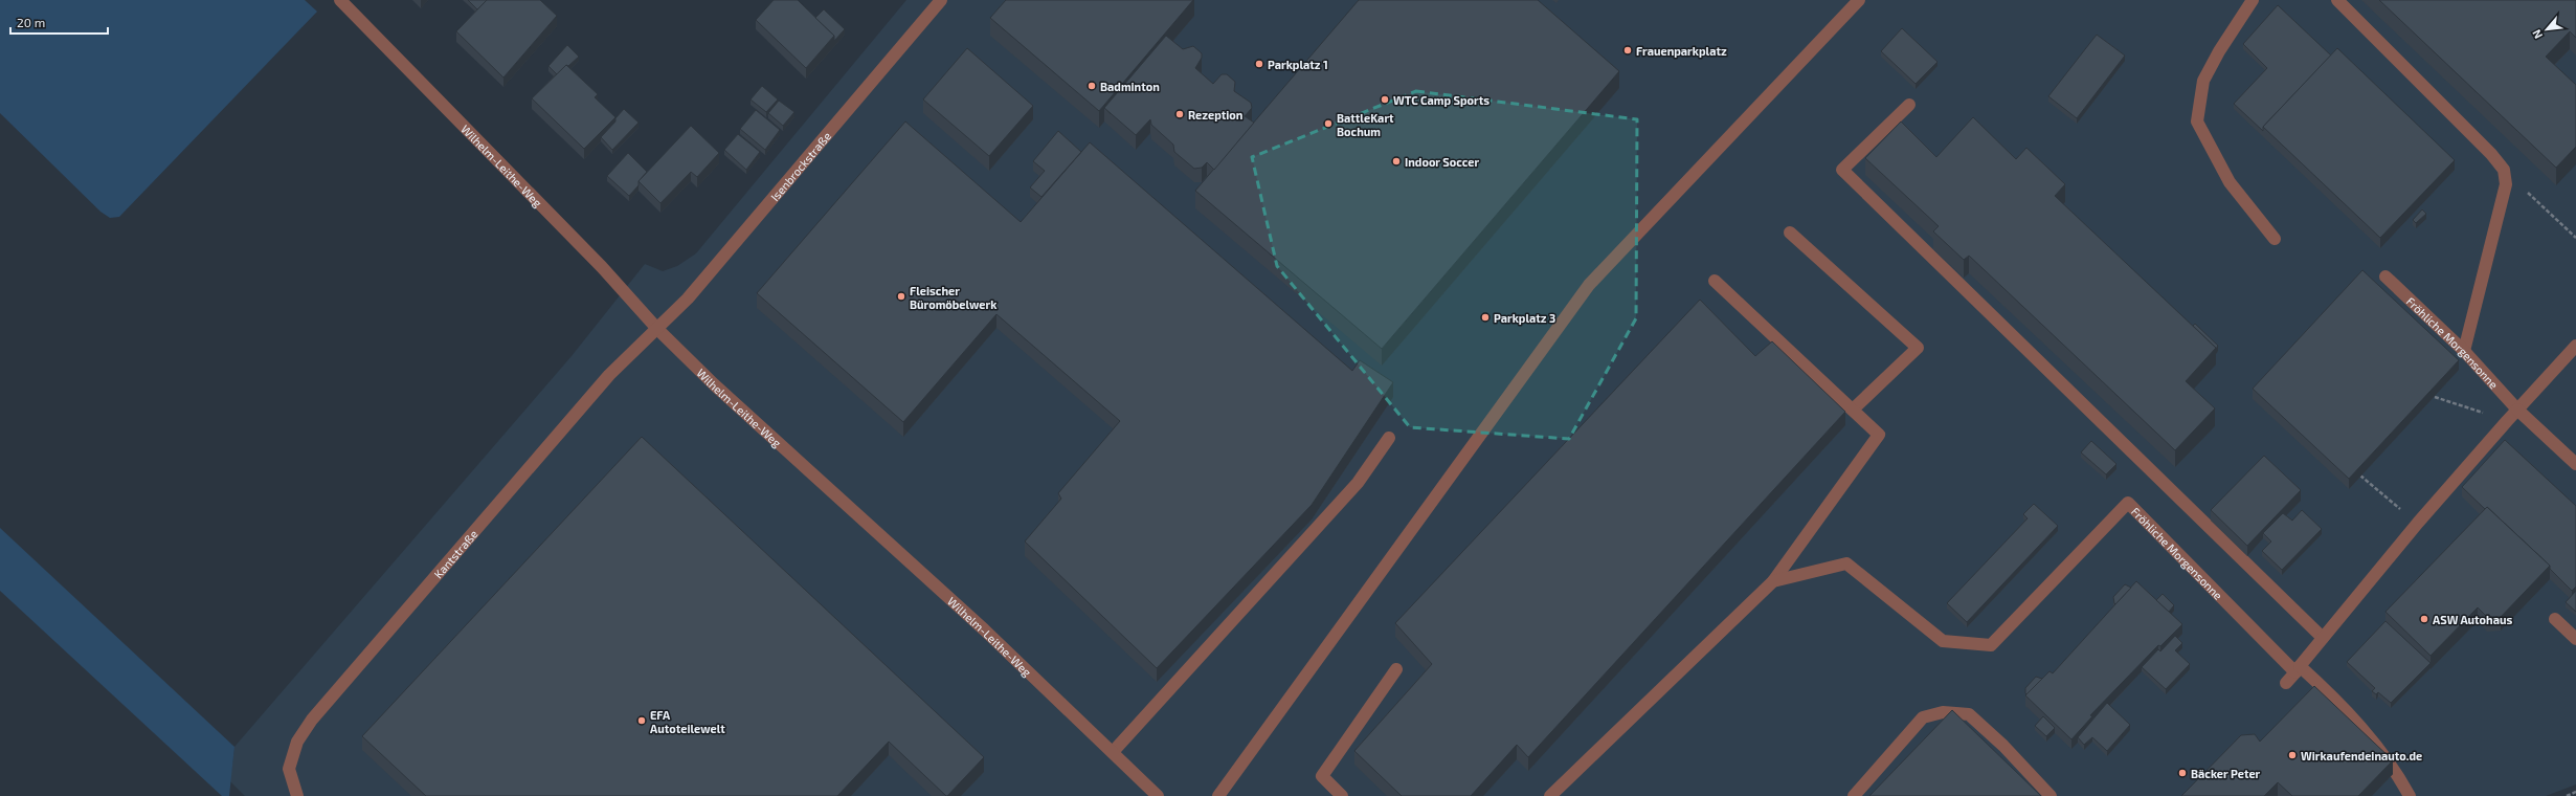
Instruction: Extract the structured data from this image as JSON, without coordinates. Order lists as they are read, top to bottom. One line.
{"streets":{"street":["Wilhelm-Leithe-Weg","Isenbrockstraße","Fröhliche Morgensonne","Kantstraße"]},"crossings":[["Wilhelm-Leithe-Weg","Isenbrockstraße"],["Wilhelm-Leithe-Weg","Kantstraße"],["Isenbrockstraße","Kantstraße"]],"places":["Frauenparkplatz","Parkplatz 1","Badminton","WTC Camp Sports","Rezeption","BattleKart Bochum","Indoor Soccer","Fleischer Büromöbelwerk","Parkplatz 3","ASW Autohaus","EFA Autoteilewelt","Wirkaufendeinauto.de","Bäcker Peter"],"scale_bar":"20 m","north":"bottom left"}
